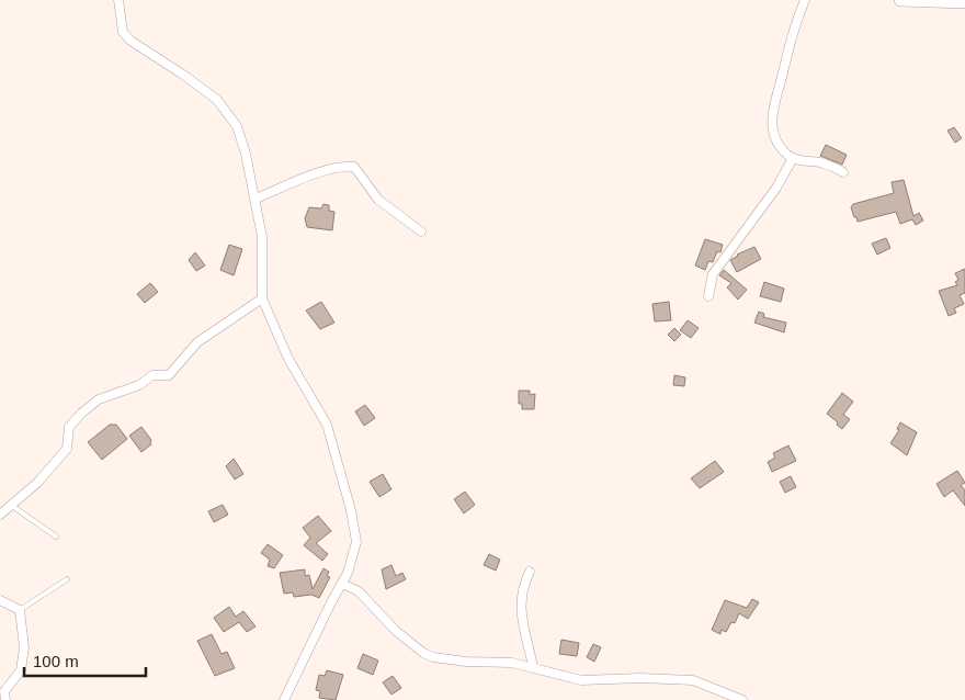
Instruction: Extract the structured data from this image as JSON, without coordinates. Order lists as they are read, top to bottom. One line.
{"scale_bar":"100 m"}
